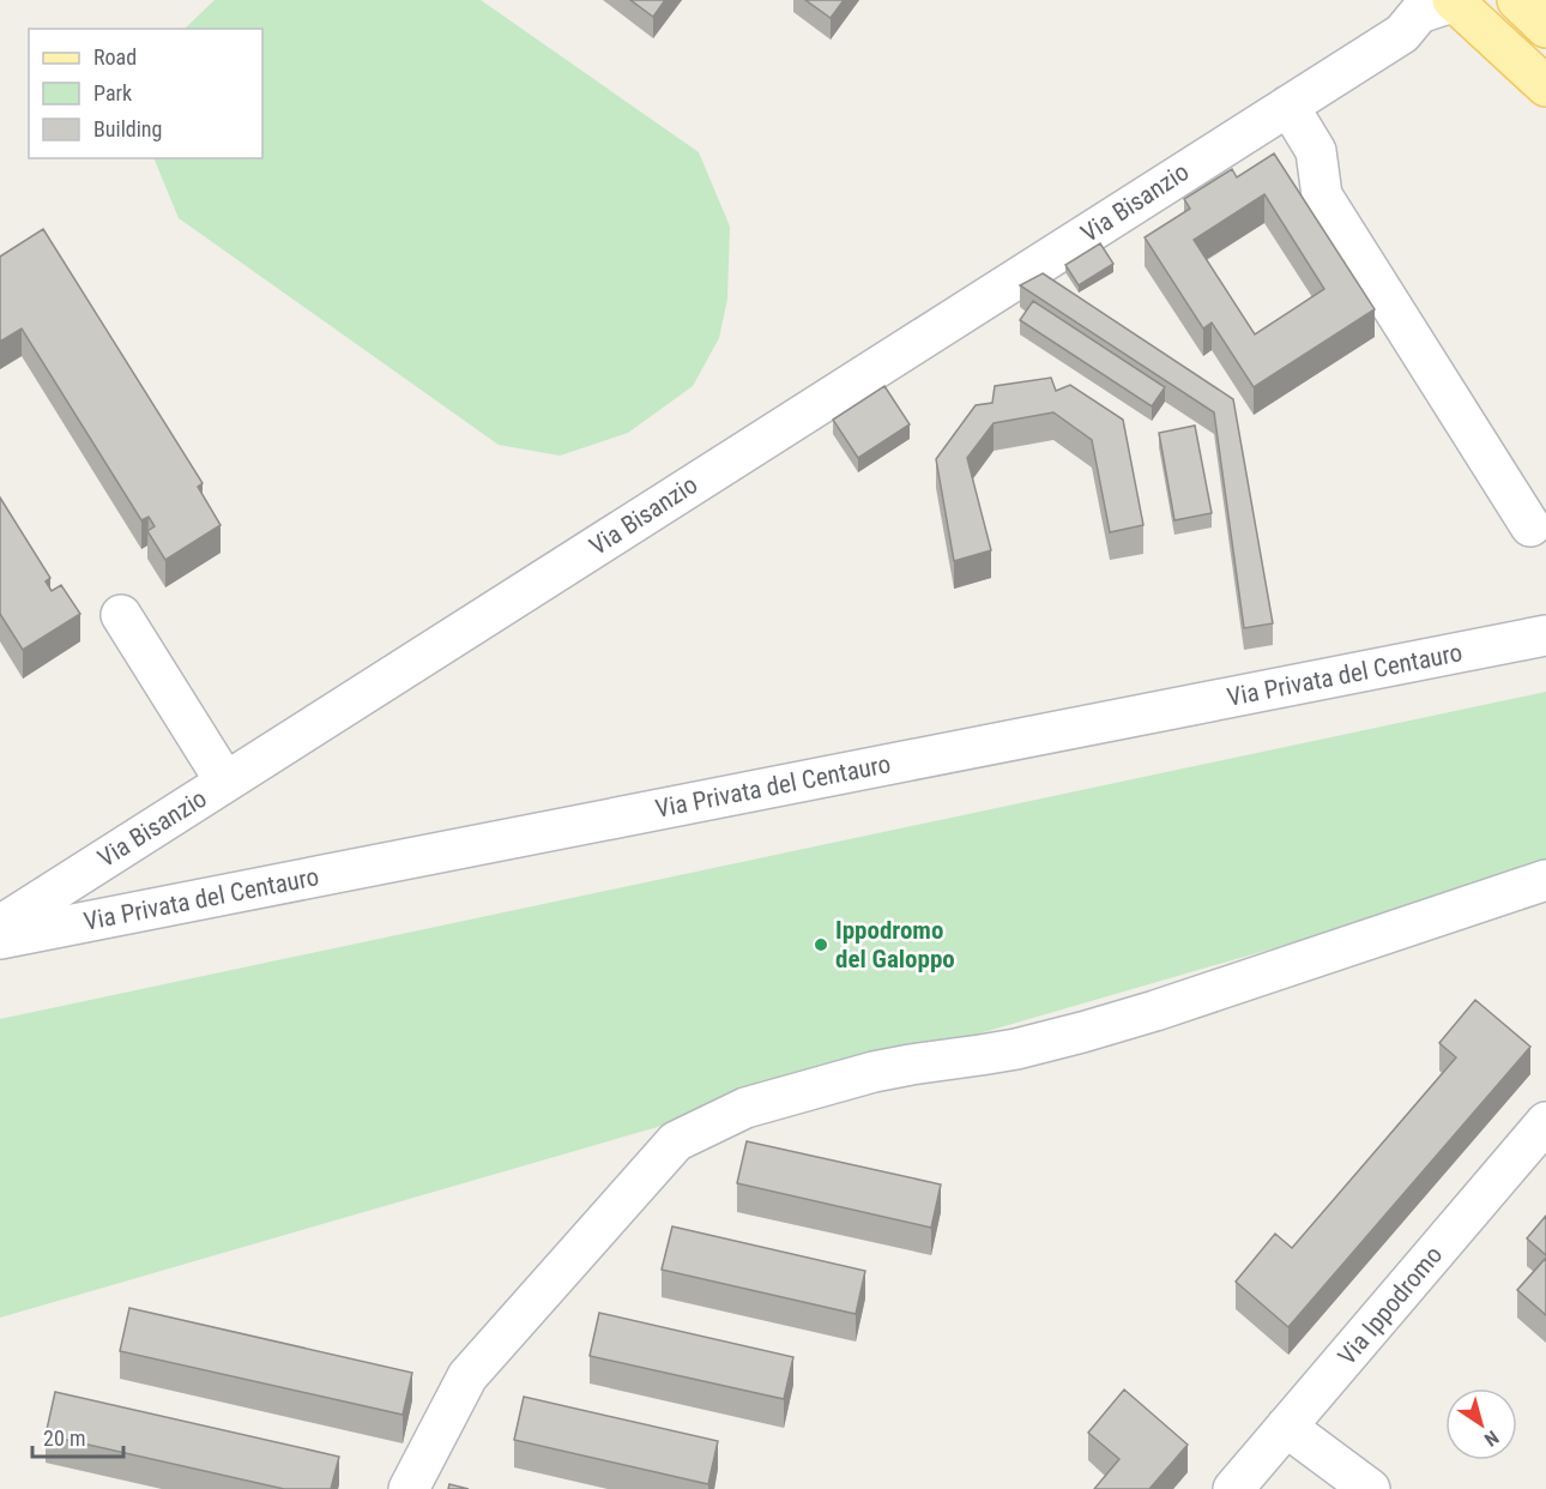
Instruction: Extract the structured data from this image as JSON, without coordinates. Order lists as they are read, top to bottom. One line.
{"streets":{"street":["Via Bisanzio","Via Privata del Centauro","Via Ippodromo"]},"places":["Ippodromo del Galoppo"],"legend":["Road","Park","Building"],"scale_bar":"20 m","north":"bottom right"}
